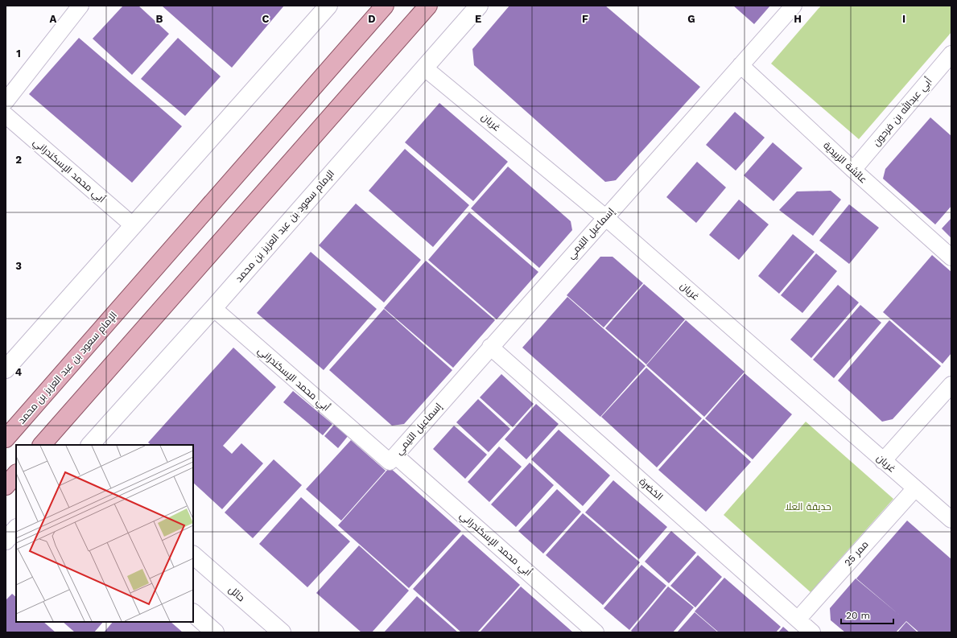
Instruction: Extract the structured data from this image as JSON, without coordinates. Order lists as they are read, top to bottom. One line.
{"streets":{"main road":["الإمام سعود بن عبد العزيز بن محمد"],"street":["أبي عبدالله بن فرحون","غريان","عائشة الزبيدية","أبي محمد الإسكندراني","إسماعيل التيمي","الخضرة","ممر 25","حائل"]},"crossings":[["أبي عبدالله بن فرحون","عائشة الزبيدية"],["غريان","الإمام سعود بن عبد العزيز بن محمد"],["غريان","إسماعيل التيمي"],["غريان","ممر 25"],["عائشة الزبيدية","إسماعيل التيمي"],["أبي محمد الإسكندراني","الإمام سعود بن عبد العزيز بن محمد"],["أبي محمد الإسكندراني","إسماعيل التيمي"],["إسماعيل التيمي","الخضرة"],["الخضرة","ممر 25"]],"parks":["حديقة العلا"],"scale_bar":"20 m","grid":{"columns":["A","B","C","D","E","F","G","H","I"],"rows":["1","2","3","4"]}}
